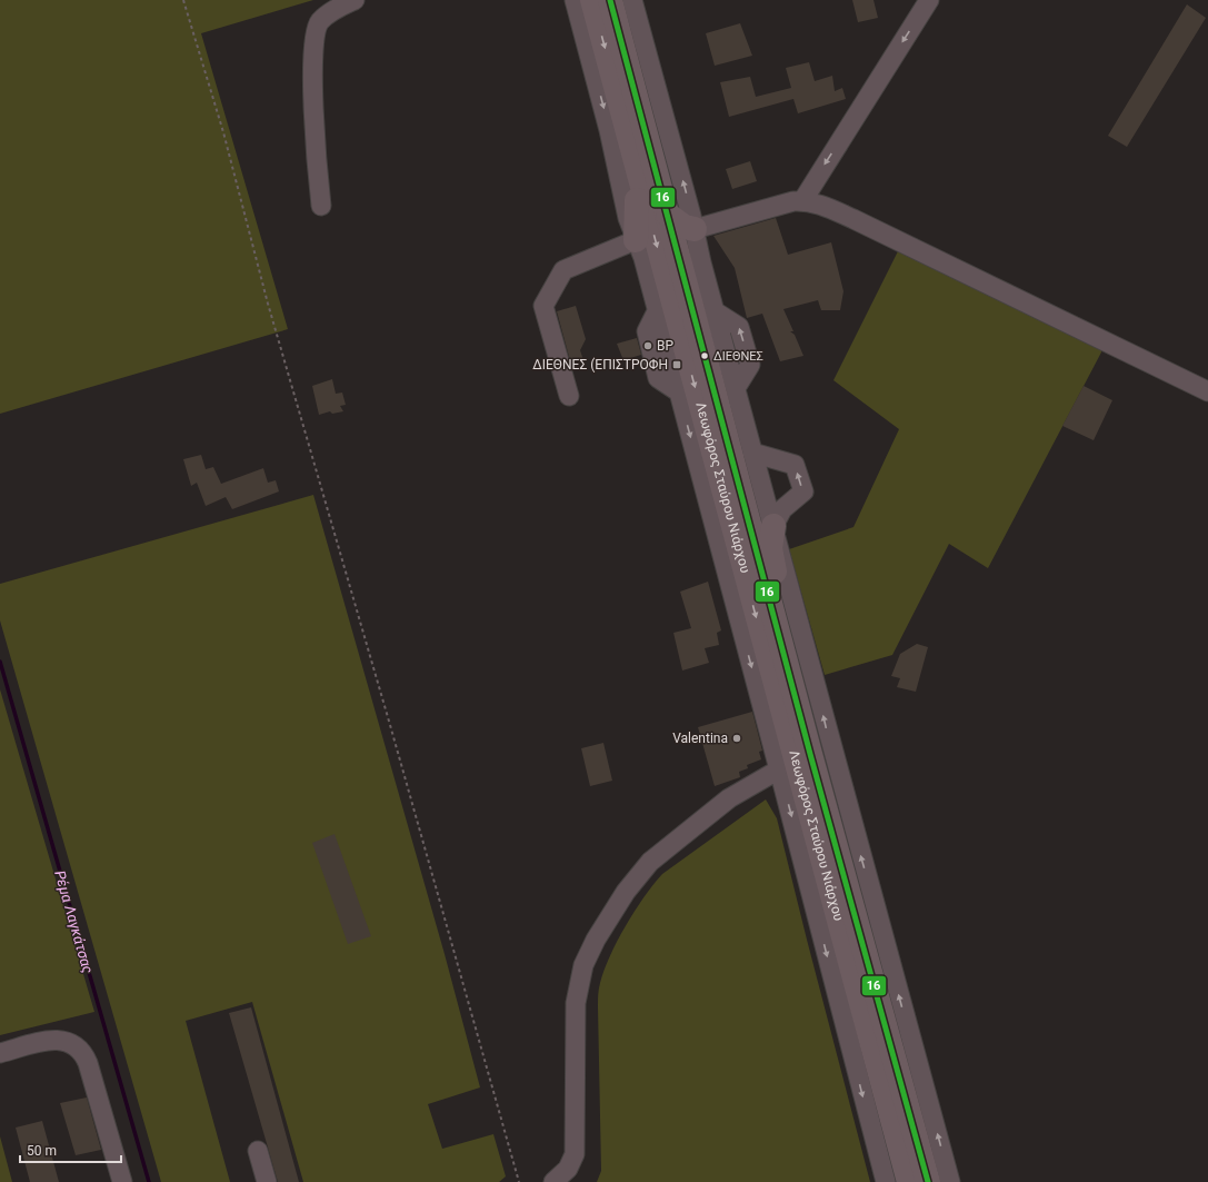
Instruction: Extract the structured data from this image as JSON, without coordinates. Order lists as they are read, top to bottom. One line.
{"streets":{"main road":["Λεωφόρος Σταύρου Νιάρχου"]},"water":["Ρέμα Λαγκάτσας"],"places":{"other":["BP","ΔΙΕΘΝΕΣ","Valentina"],"transit":["ΔΙΕΘΝΕΣ (ΕΠΙΣΤΡΟΦΗ"]},"lines":["transit line 16"],"scale_bar":"50 m"}
